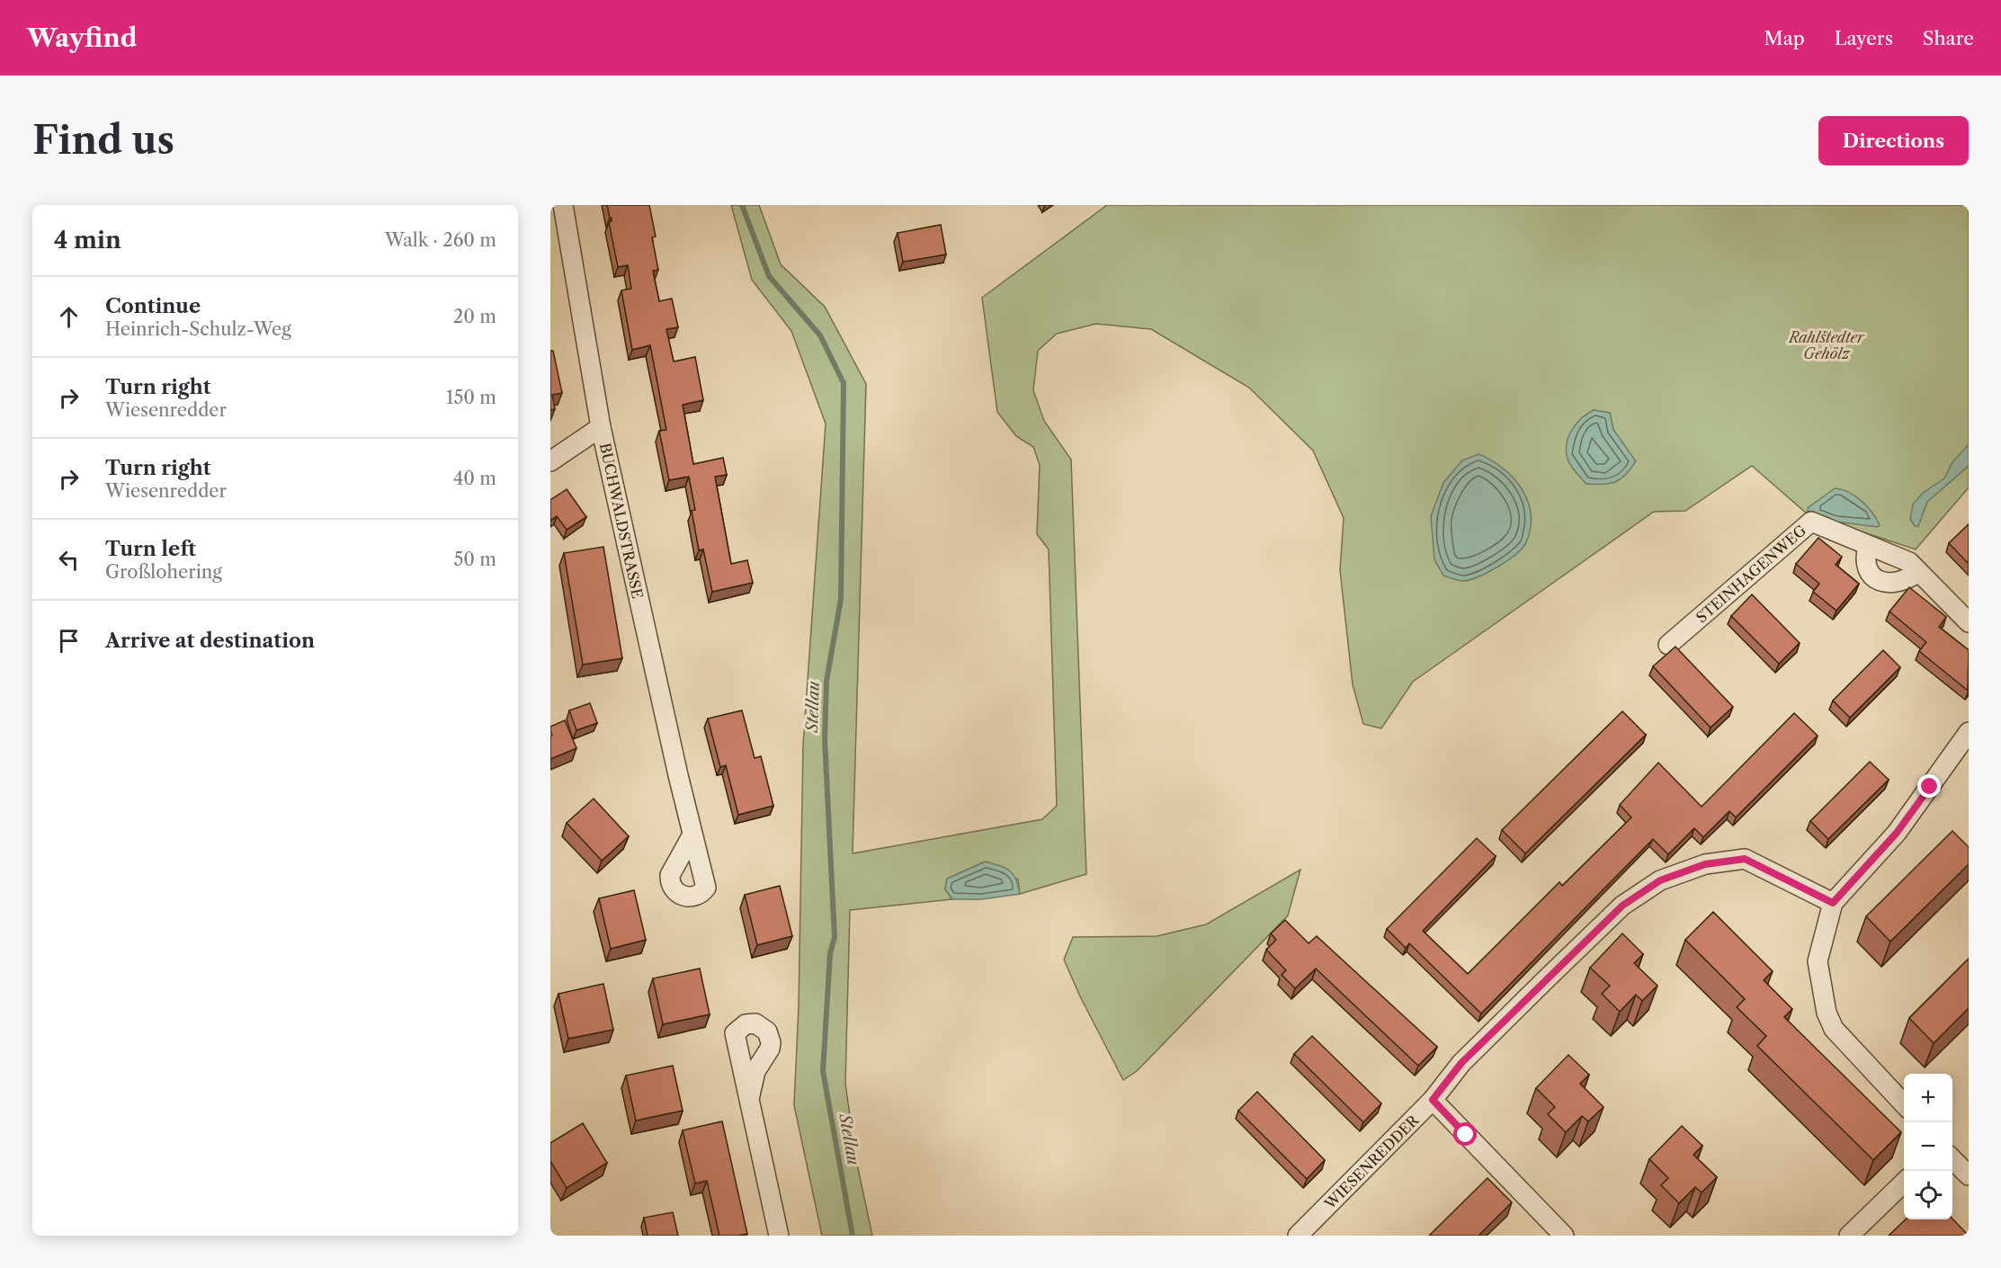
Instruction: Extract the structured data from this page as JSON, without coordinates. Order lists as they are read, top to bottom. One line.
{"streets":{"street":["BUCHWALDSTRASSE","STEINHAGENWEG","WIESENREDDER"]},"water":["Stellau"],"parks":["Rahlstedter Gehölz"],"page":{"header":"Wayfind","nav":["Map","Layers","Share"],"buttons":"Directions","title":"Find us","heading":["4 min","Walk · 260 m"],"list":[["Continue","Heinrich-Schulz-Weg","20 m"],["Turn right","Wiesenredder","150 m"],["Turn right","Wiesenredder","40 m"],["Turn left","Großlohering","50 m"],"Arrive at destination"],"map_buttons":["+","−"]}}
